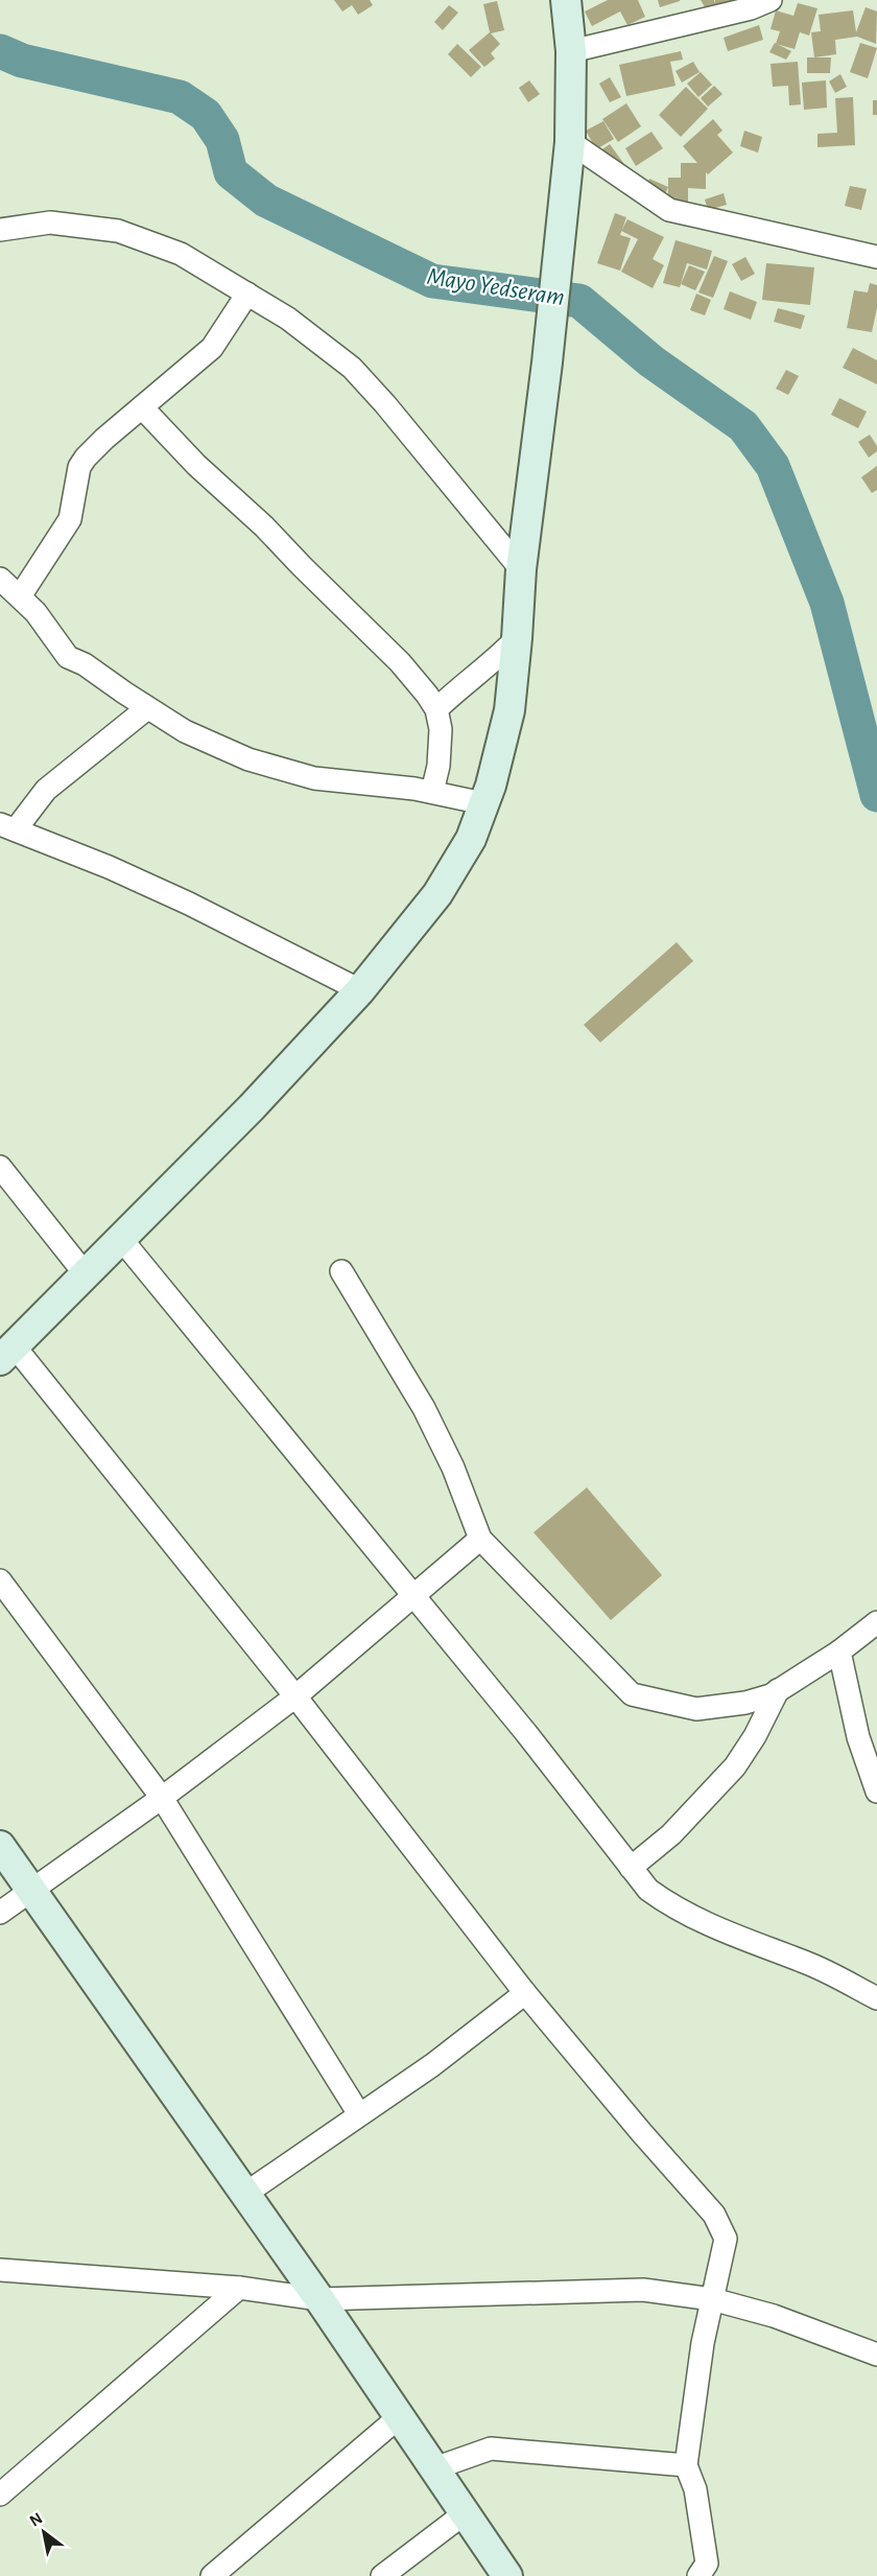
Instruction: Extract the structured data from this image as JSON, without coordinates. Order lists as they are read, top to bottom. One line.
{"water":["Mayo Yedseram"],"north":"top left"}
